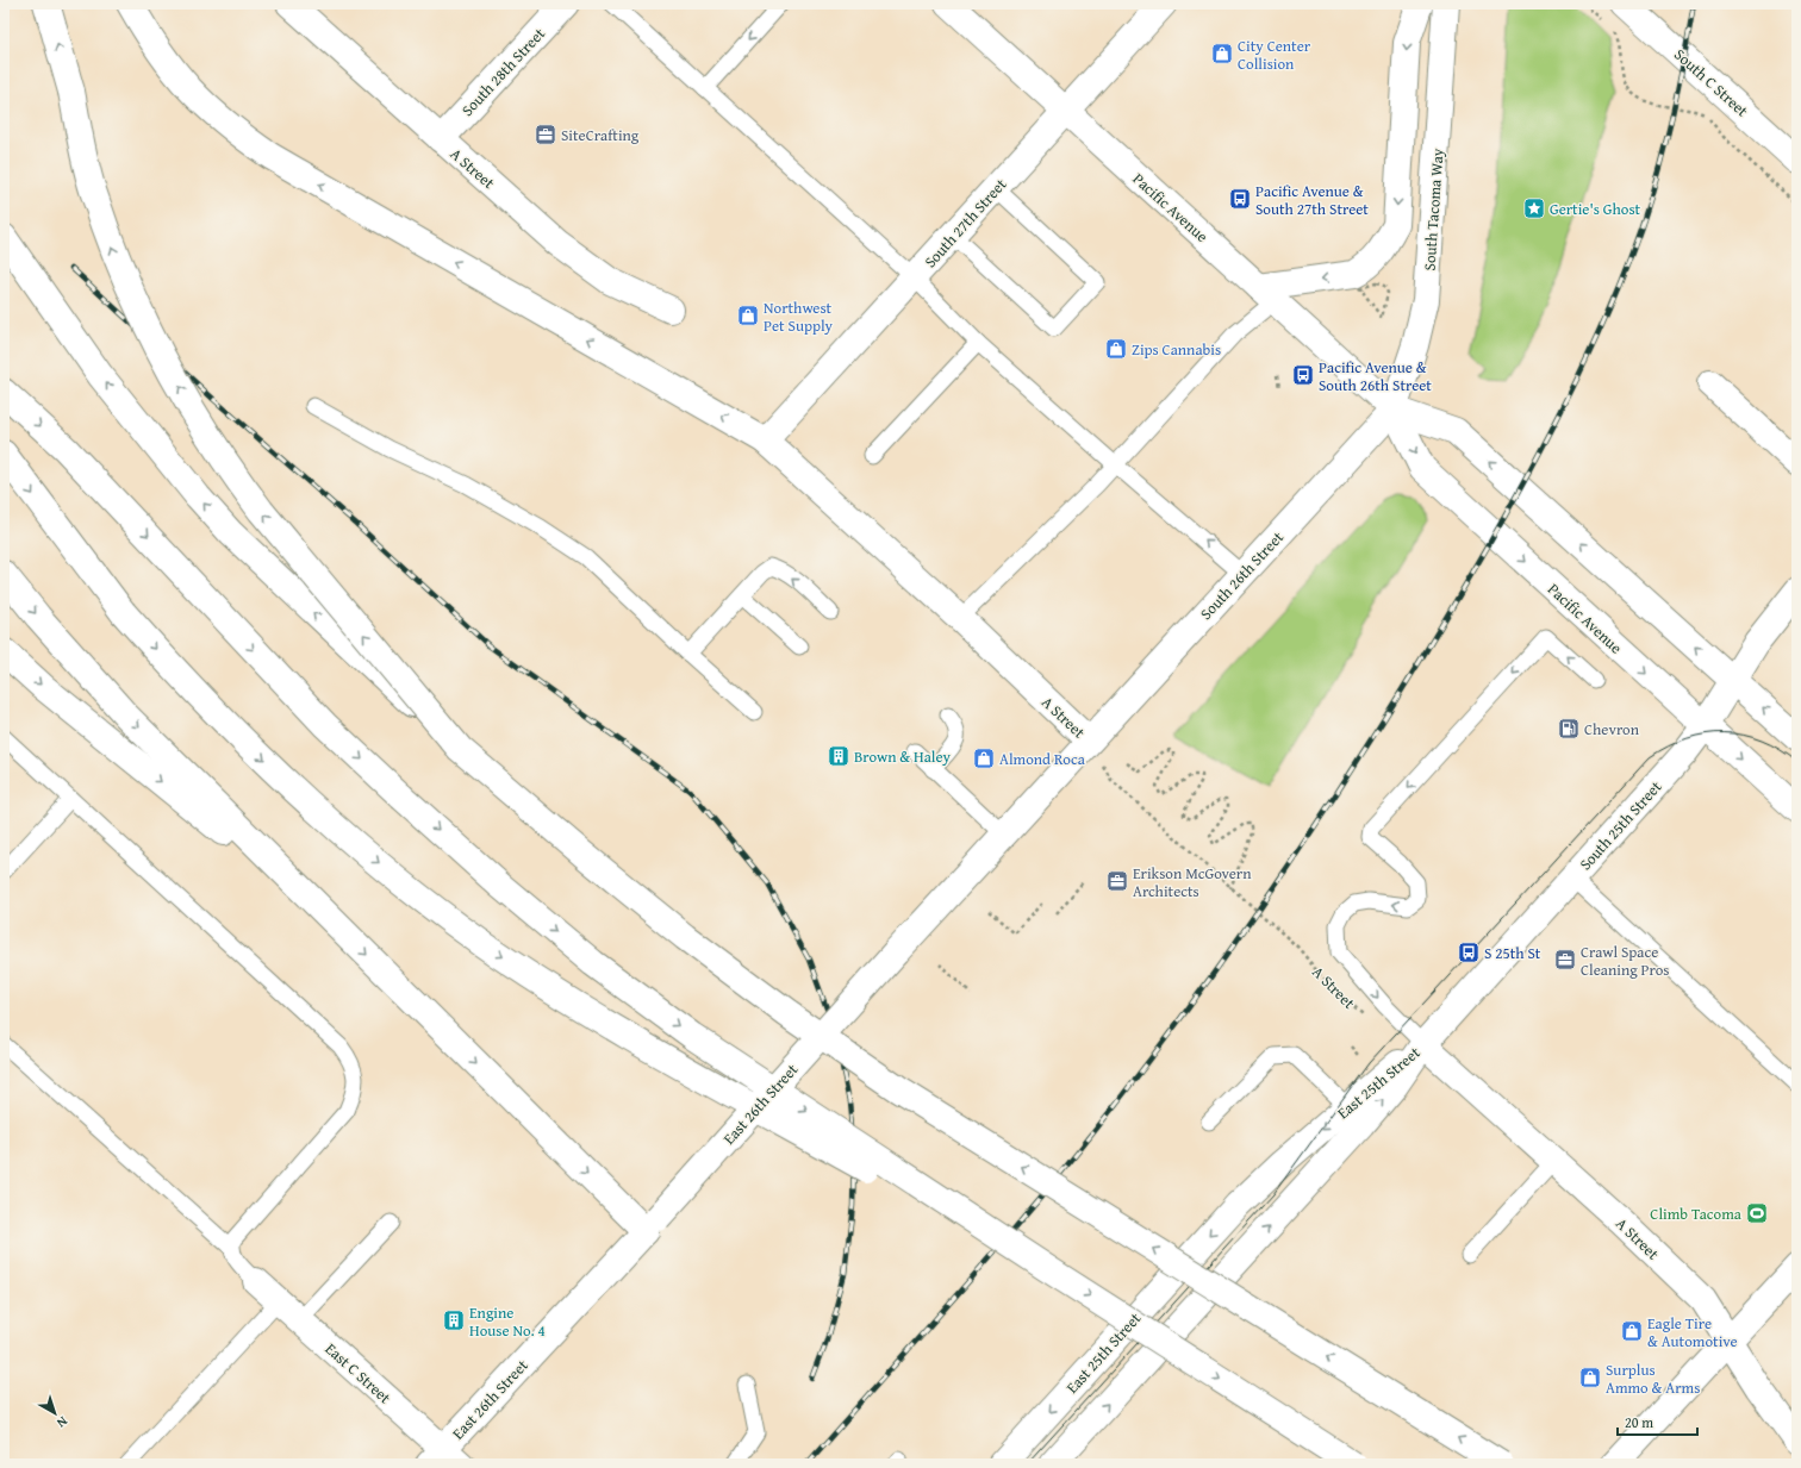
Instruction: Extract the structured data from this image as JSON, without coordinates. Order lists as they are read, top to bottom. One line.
{"streets":{"main road":["South 28th Street","South C Street","A Street","Pacific Avenue","South Tacoma Way","South 27th Street","South 26th Street","South 25th Street","East 25th Street","East 26th Street","East C Street"]},"crossings":[["South 28th Street","A Street"],["A Street","South 27th Street"],["A Street","South 26th Street"],["A Street","South 25th Street"],["A Street","East 25th Street"],["A Street","East 26th Street"],["Pacific Avenue","South Tacoma Way"],["Pacific Avenue","South 27th Street"],["Pacific Avenue","South 26th Street"],["Pacific Avenue","South 25th Street"],["South Tacoma Way","South 26th Street"],["South 26th Street","East 26th Street"],["South 25th Street","East 25th Street"],["East 26th Street","East C Street"]],"places":{"shop":["City Center Collision","Northwest Pet Supply","Zips Cannabis","Almond Roca","Eagle Tire & Automotive","Surplus Ammo & Arms"],"office":["SiteCrafting","Erikson McGovern Architects","Crawl Space Cleaning Pros"],"bus stop":["Pacific Avenue & South 27th Street","Pacific Avenue & South 26th Street","S 25th St"],"place":["Gertie's Ghost"],"fuel station":["Chevron"],"building":["Brown & Haley","Engine House No. 4"],"sports":["Climb Tacoma"]},"scale_bar":"20 m","north":"bottom right"}
